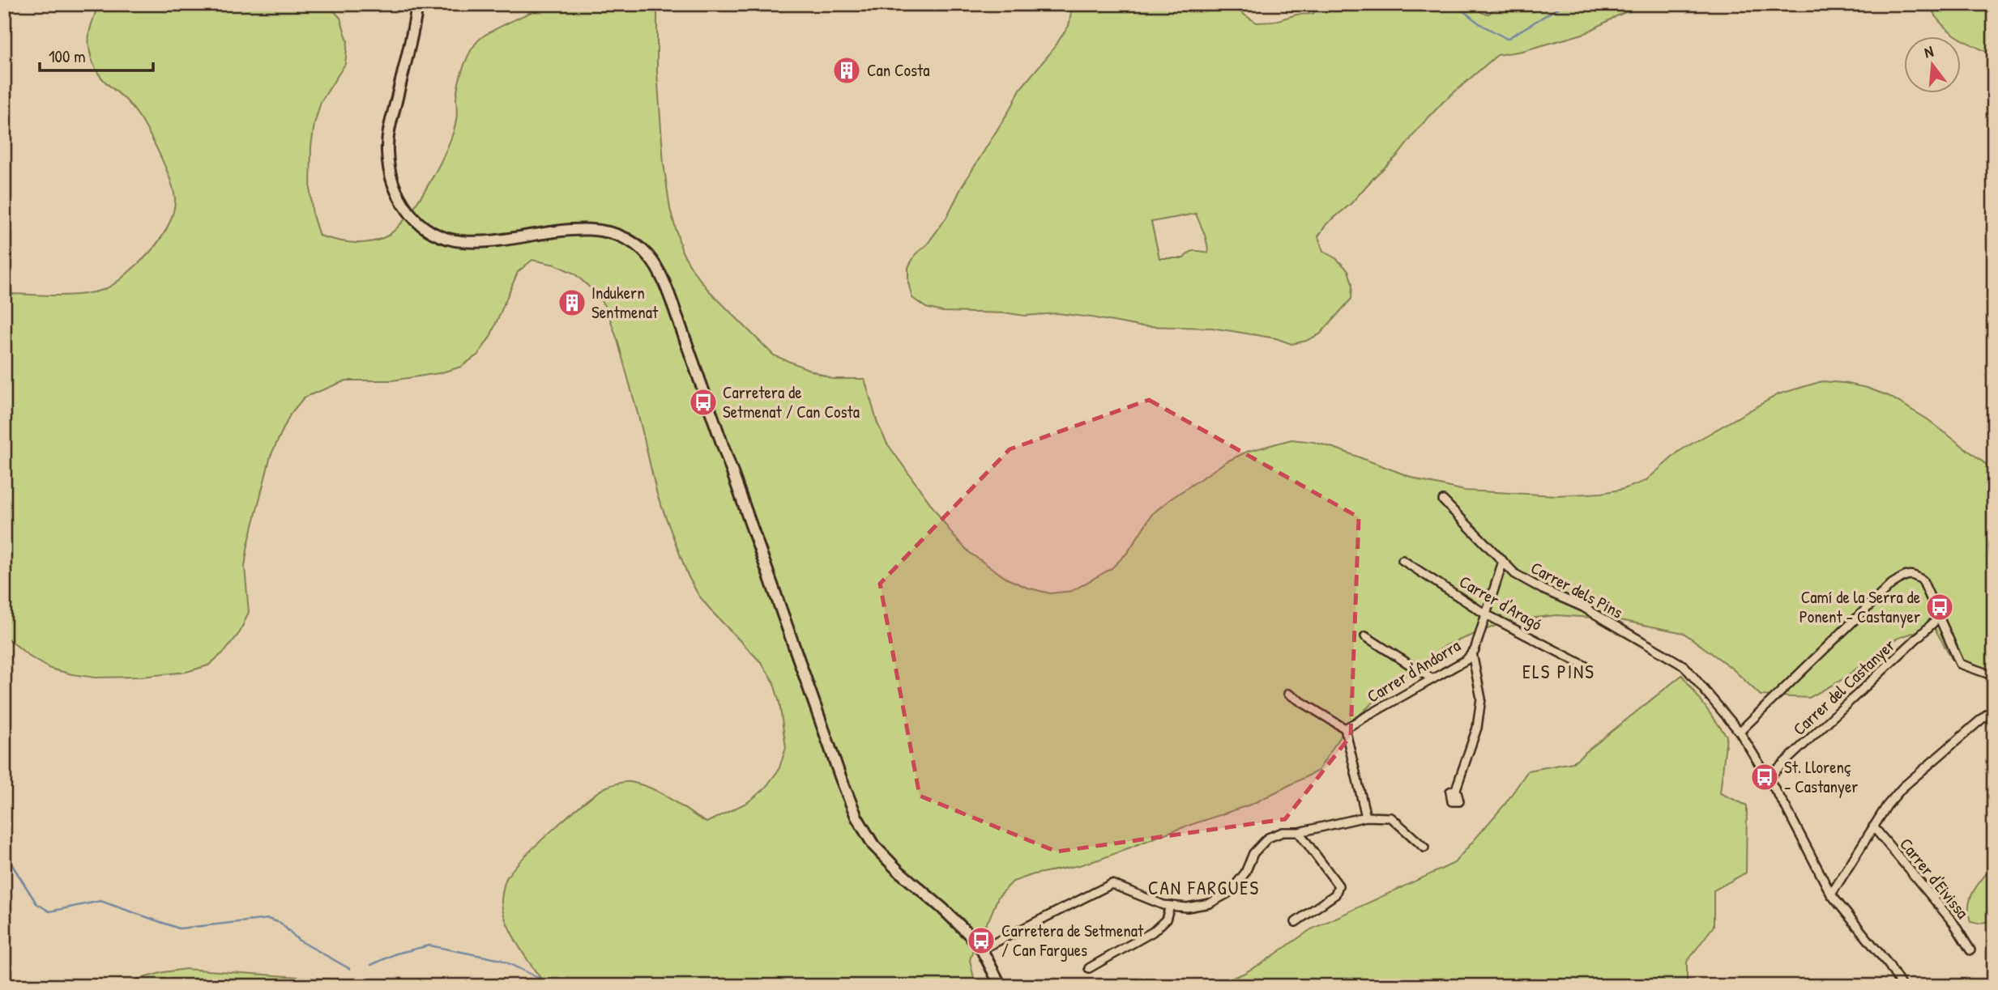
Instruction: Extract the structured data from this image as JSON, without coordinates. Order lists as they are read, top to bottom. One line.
{"streets":{"street":["Carrer dels Pins","Carrer d'Aragó","Carrer d'Andorra","Carrer del Castanyer","Carrer d'Eivissa"]},"crossings":[["Carrer dels Pins","Carrer d'Andorra"],["Carrer dels Pins","Carrer del Castanyer"],["Carrer d'Aragó","Carrer d'Andorra"]],"districts":["ELS PINS","CAN FARGUES"],"places":{"building":["Can Costa","Indukern Sentmenat"],"bus stop":["Carretera de Setmenat / Can Costa","Camí de la Serra de Ponent - Castanyer","St. Llorenç - Castanyer","Carretera de Setmenat / Can Fargues"]},"scale_bar":"100 m","north":"top"}
